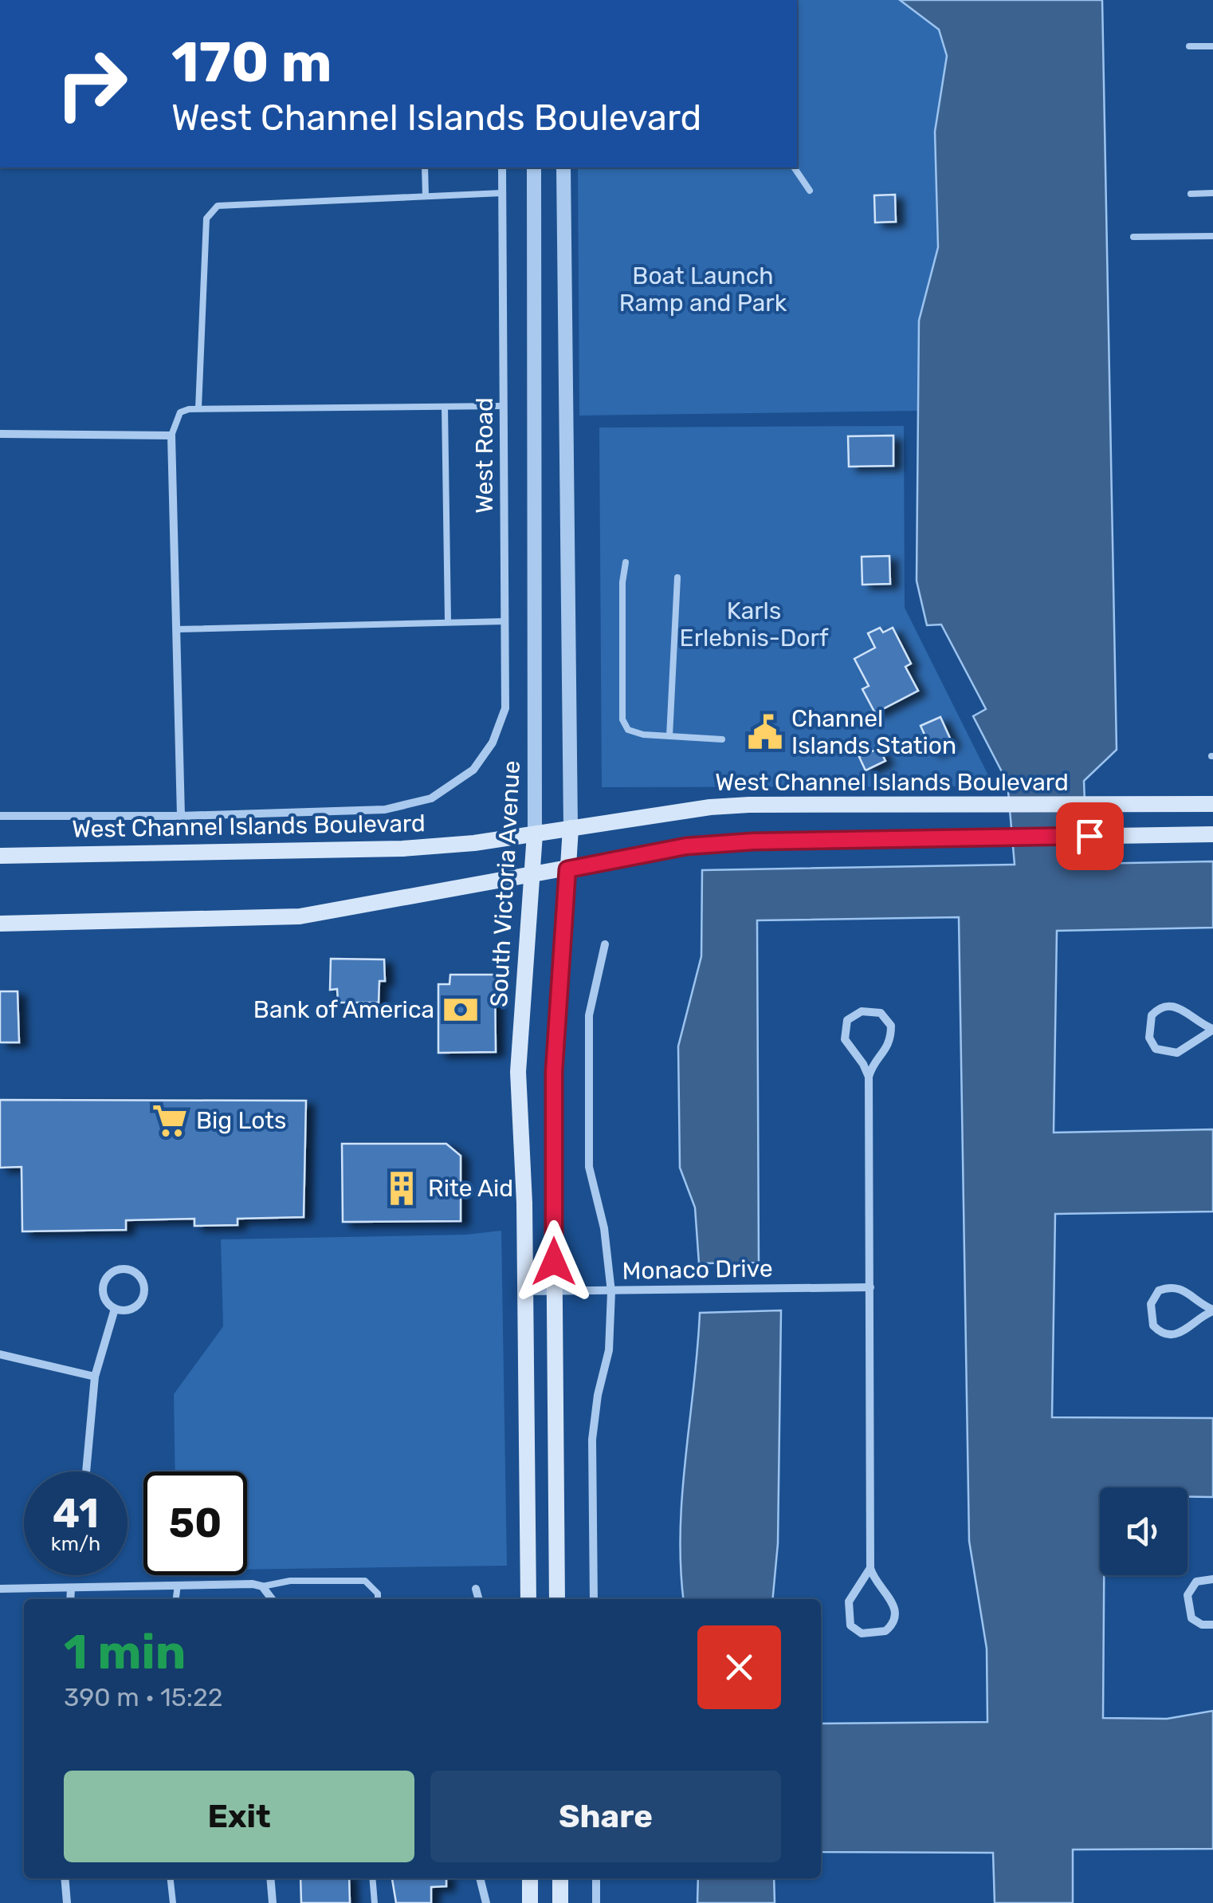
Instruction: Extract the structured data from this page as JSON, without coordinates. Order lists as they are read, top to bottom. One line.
{"streets":{"main road":["West Channel Islands Boulevard","South Victoria Avenue"],"street":["West Road","Monaco Drive"]},"crossings":[["West Channel Islands Boulevard","South Victoria Avenue"],["South Victoria Avenue","Monaco Drive"]],"parks":["Boat Launch Ramp and Park","Karls Erlebnis-Dorf"],"places":{"public building":["Channel Islands Station"],"bank":["Bank of America"],"supermarket":["Big Lots"],"building":["Rite Aid"]},"page":{"turn":["170 m","West Channel Islands Boulevard"],"speed":"41 km/h","limit":"50","heading":["1 min","390 m · 15:22"],"buttons":["Exit","Share"]}}
